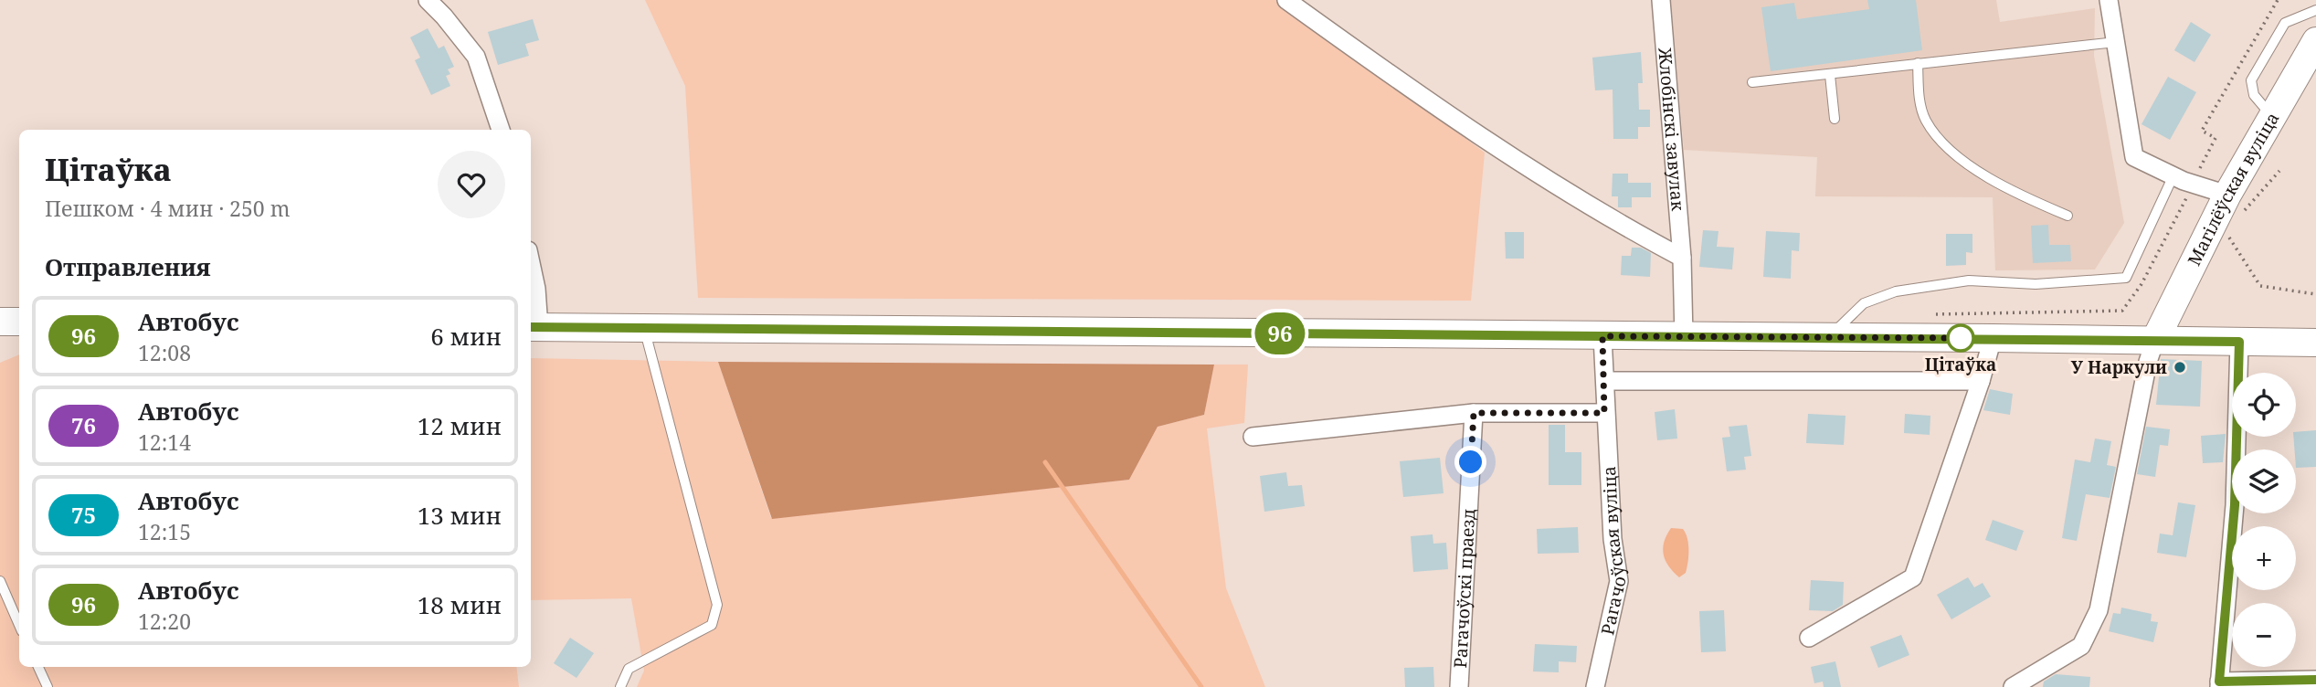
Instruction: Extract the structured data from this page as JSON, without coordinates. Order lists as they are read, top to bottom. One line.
{"streets":{"main road":["Магілёўская вуліца"],"street":["Жлобінскі завулак","Рагачоўская вуліца","Рагачоўскі праезд"]},"places":["Цітаўка","У Наркули"],"lines":["bus line 96"],"page":{"on_map":"96","heading":[["Цітаўка","Пешком · 4 мин · 250 m"],"Отправления"],"list":[{"mark":"96","name":"Автобус","note":"12:08","value":"6 мин"},{"mark":"76","name":"Автобус","note":"12:14","value":"12 мин"},{"mark":"75","name":"Автобус","note":"12:15","value":"13 мин"},{"mark":"96","name":"Автобус","note":"12:20","value":"18 мин"}],"map_buttons":["+","−"]}}
